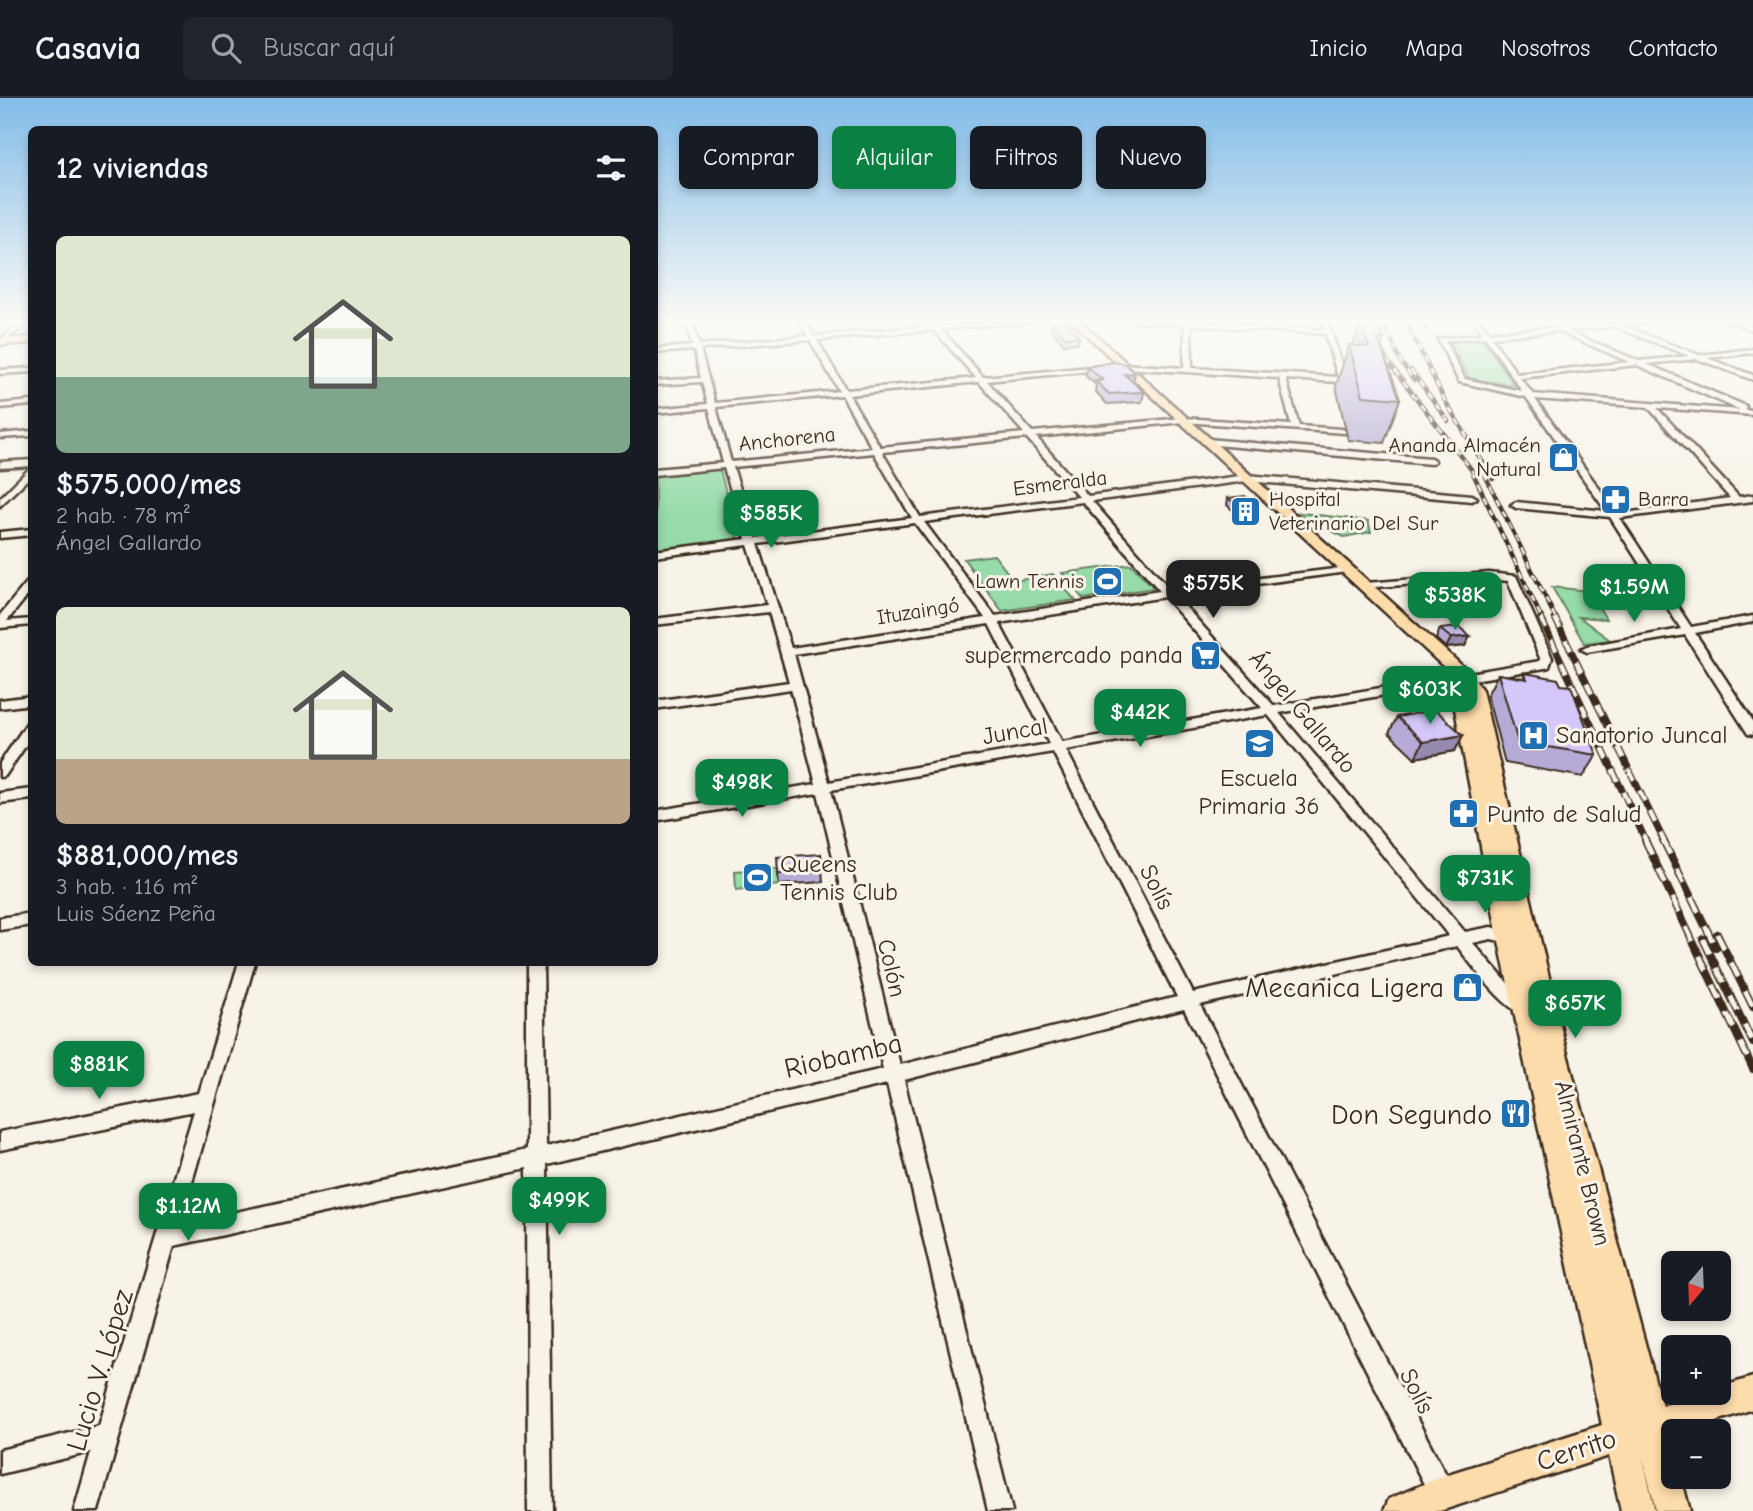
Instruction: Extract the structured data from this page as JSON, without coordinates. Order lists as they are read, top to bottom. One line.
{"streets":{"main road":["Almirante Brown","Cerrito"],"street":["Anchorena","Esmeralda","Ituzaingó","Ángel Gallardo","Juncal","Solís","Colón","Riobamba","Lucio V. López"]},"crossings":[["Anchorena","Ángel Gallardo"],["Anchorena","Solís"],["Anchorena","Colón"],["Anchorena","Almirante Brown"],["Esmeralda","Ángel Gallardo"],["Esmeralda","Solís"],["Esmeralda","Colón"],["Esmeralda","Almirante Brown"],["Ituzaingó","Ángel Gallardo"],["Ituzaingó","Solís"],["Ituzaingó","Colón"],["Ituzaingó","Almirante Brown"],["Ángel Gallardo","Juncal"],["Ángel Gallardo","Riobamba"],["Ángel Gallardo","Almirante Brown"],["Juncal","Solís"],["Juncal","Colón"],["Juncal","Almirante Brown"],["Solís","Riobamba"],["Solís","Cerrito"],["Colón","Riobamba"],["Riobamba","Almirante Brown"],["Riobamba","Lucio V. López"],["Almirante Brown","Cerrito"]],"places":{"shop":["Ananda Almacén Natural","Mecanica Ligera"],"pharmacy":["Barra","Punto de Salud"],"building":["Hospital Veterinario Del Sur"],"sports":["Lawn Tennis","Queens Tennis Club"],"supermarket":["supermercado panda"],"hospital":["Sanatorio Juncal"],"school or university":["Escuela Primaria 36"],"restaurant":["Don Segundo"]},"north":"bottom","page":{"header":"Casavia","search":"Buscar aquí","nav":["Inicio","Mapa","Nosotros","Contacto"],"chip":["Comprar","Alquilar","Filtros","Nuevo"],"heading":"12 viviendas","list":[{"name":"$575,000/mes","note":"2 hab. · 78 m² · Ángel Gallardo"},{"name":"$881,000/mes","note":"3 hab. · 116 m² · Luis Sáenz Peña"}],"price":["$585K","$575K","$1.59M","$538K","$603K","$442K","$498K","$731K","$657K","$881K","$499K","$1.12M"],"map_buttons":["+","−"]}}
